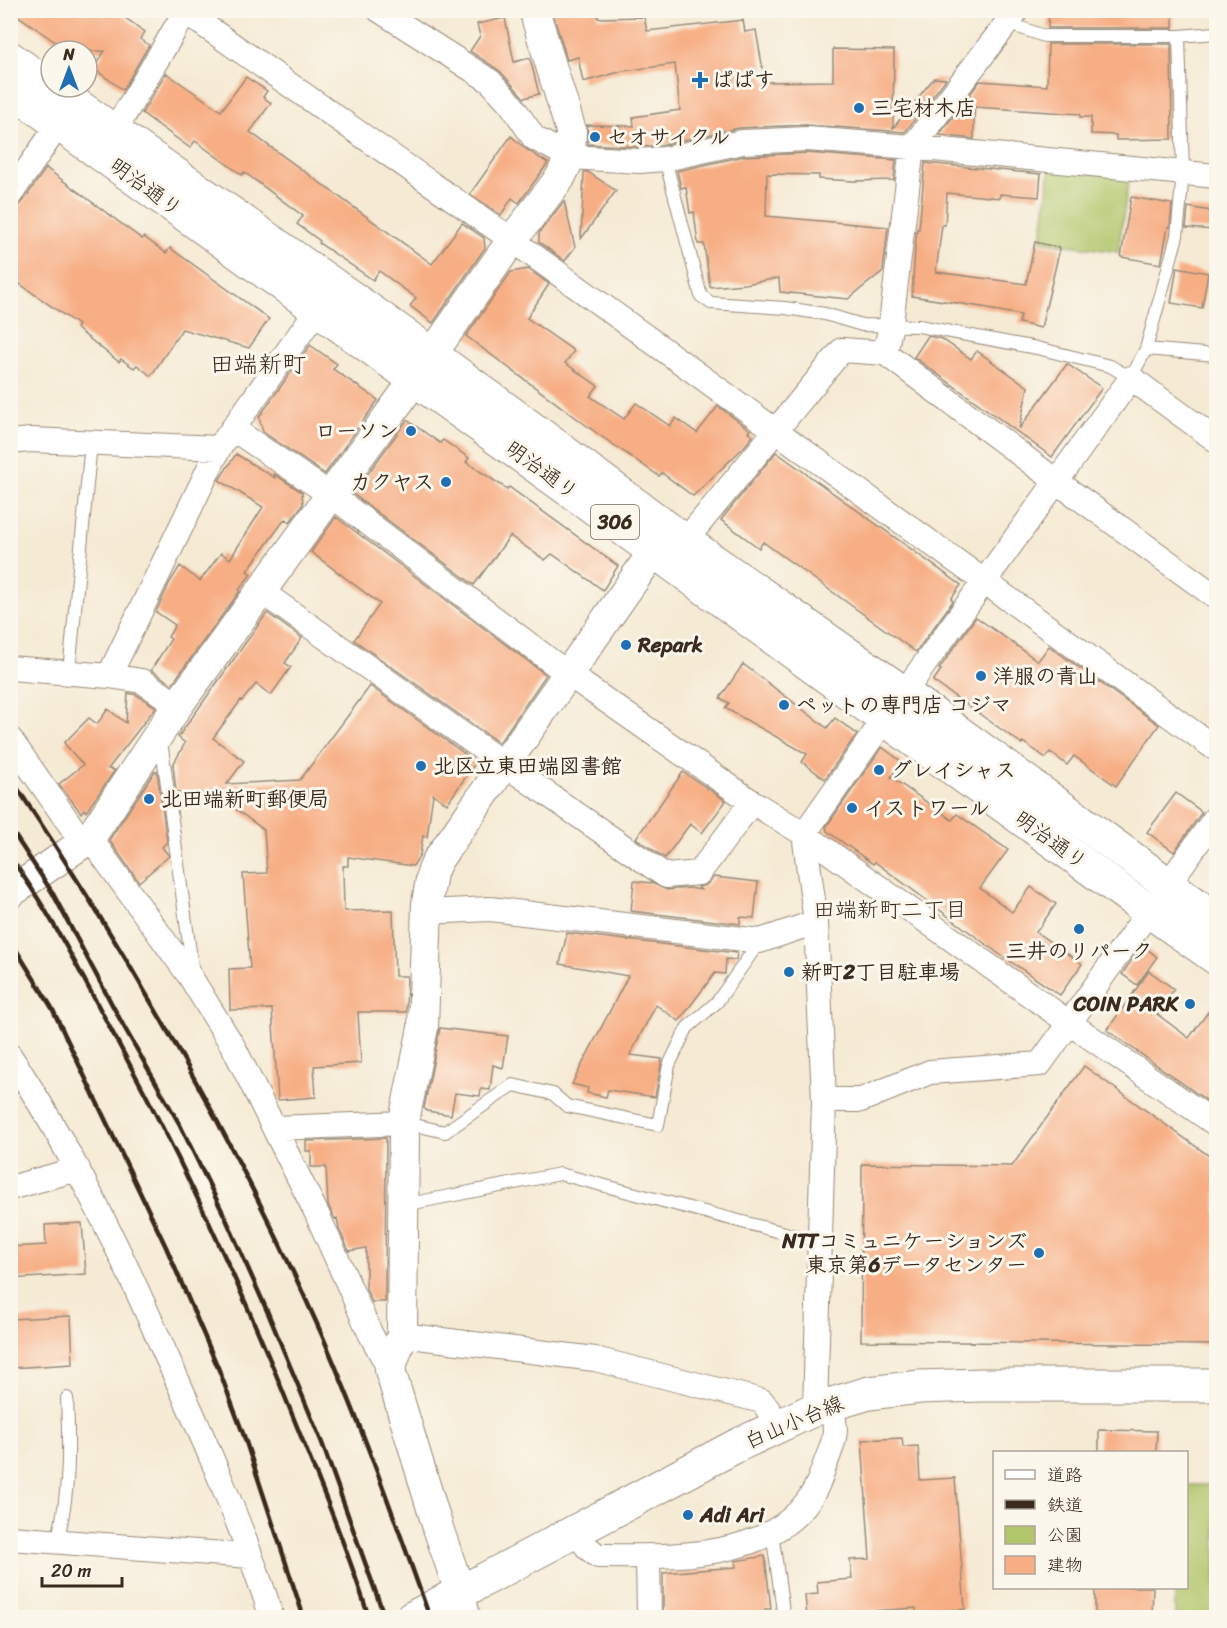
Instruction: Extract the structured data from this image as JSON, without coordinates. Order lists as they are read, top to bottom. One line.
{"streets":{"main road":["明治通り","306","白山小台線"]},"districts":["田端新町","田端新町二丁目"],"places":{"health":["ぱぱす"],"other":["三宅材木店","セオサイクル","ローソン","カクヤス","Repark","洋服の青山","ペットの専門店 コジマ","北区立東田端図書館","グレイシャス","北田端新町郵便局","イストワール","三井のリパーク","新町2丁目駐車場","COIN PARK","NTTコミュニケーションズ 東京第6データセンター","Adi Ari"]},"legend":["道路","鉄道","公園","建物"],"scale_bar":"20 m","north":"top"}
